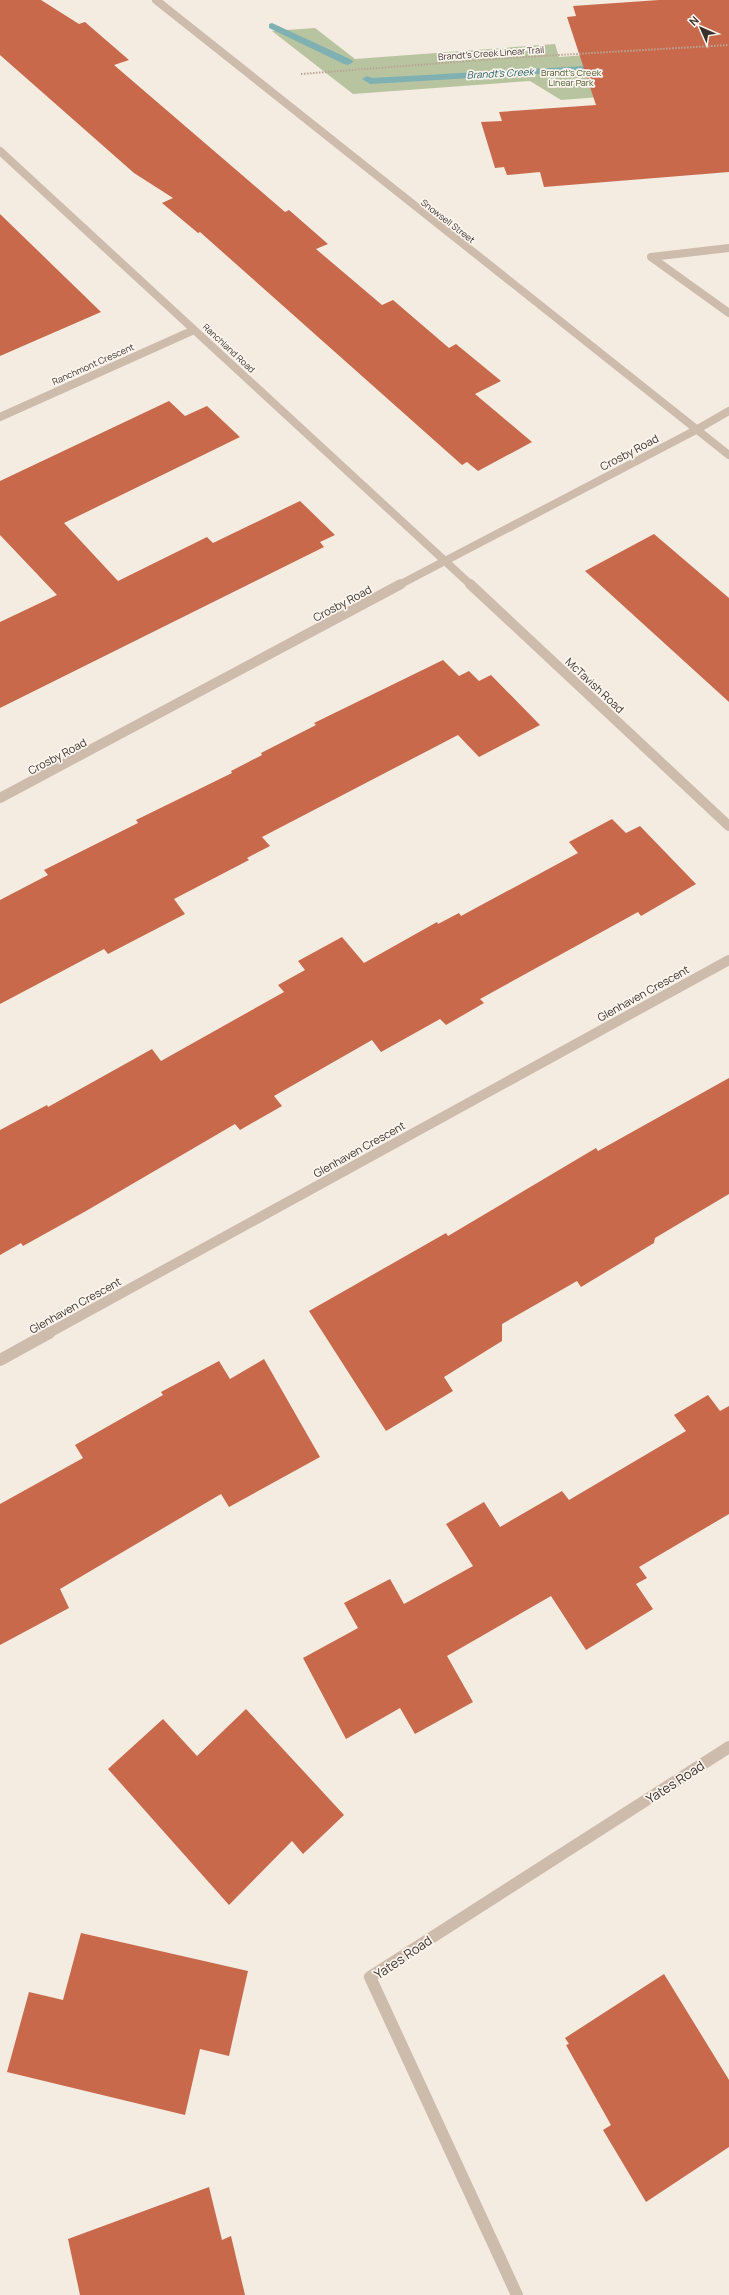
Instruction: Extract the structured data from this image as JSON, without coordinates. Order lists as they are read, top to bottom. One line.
{"streets":{"street":["Snowsell Street","Ranchland Road","Ranchmont Crescent","Crosby Road","McTavish Road","Glenhaven Crescent","Yates Road"],"path":["Brandt's Creek Linear Trail"]},"crossings":[["Brandt's Creek Linear Trail","Snowsell Street"],["Snowsell Street","Crosby Road"],["Ranchland Road","Ranchmont Crescent"],["Ranchland Road","Crosby Road"],["Ranchland Road","McTavish Road"],["Crosby Road","McTavish Road"]],"water":["Brandt's Creek"],"parks":["Brandt's Creek Linear Park"],"north":"top left"}
